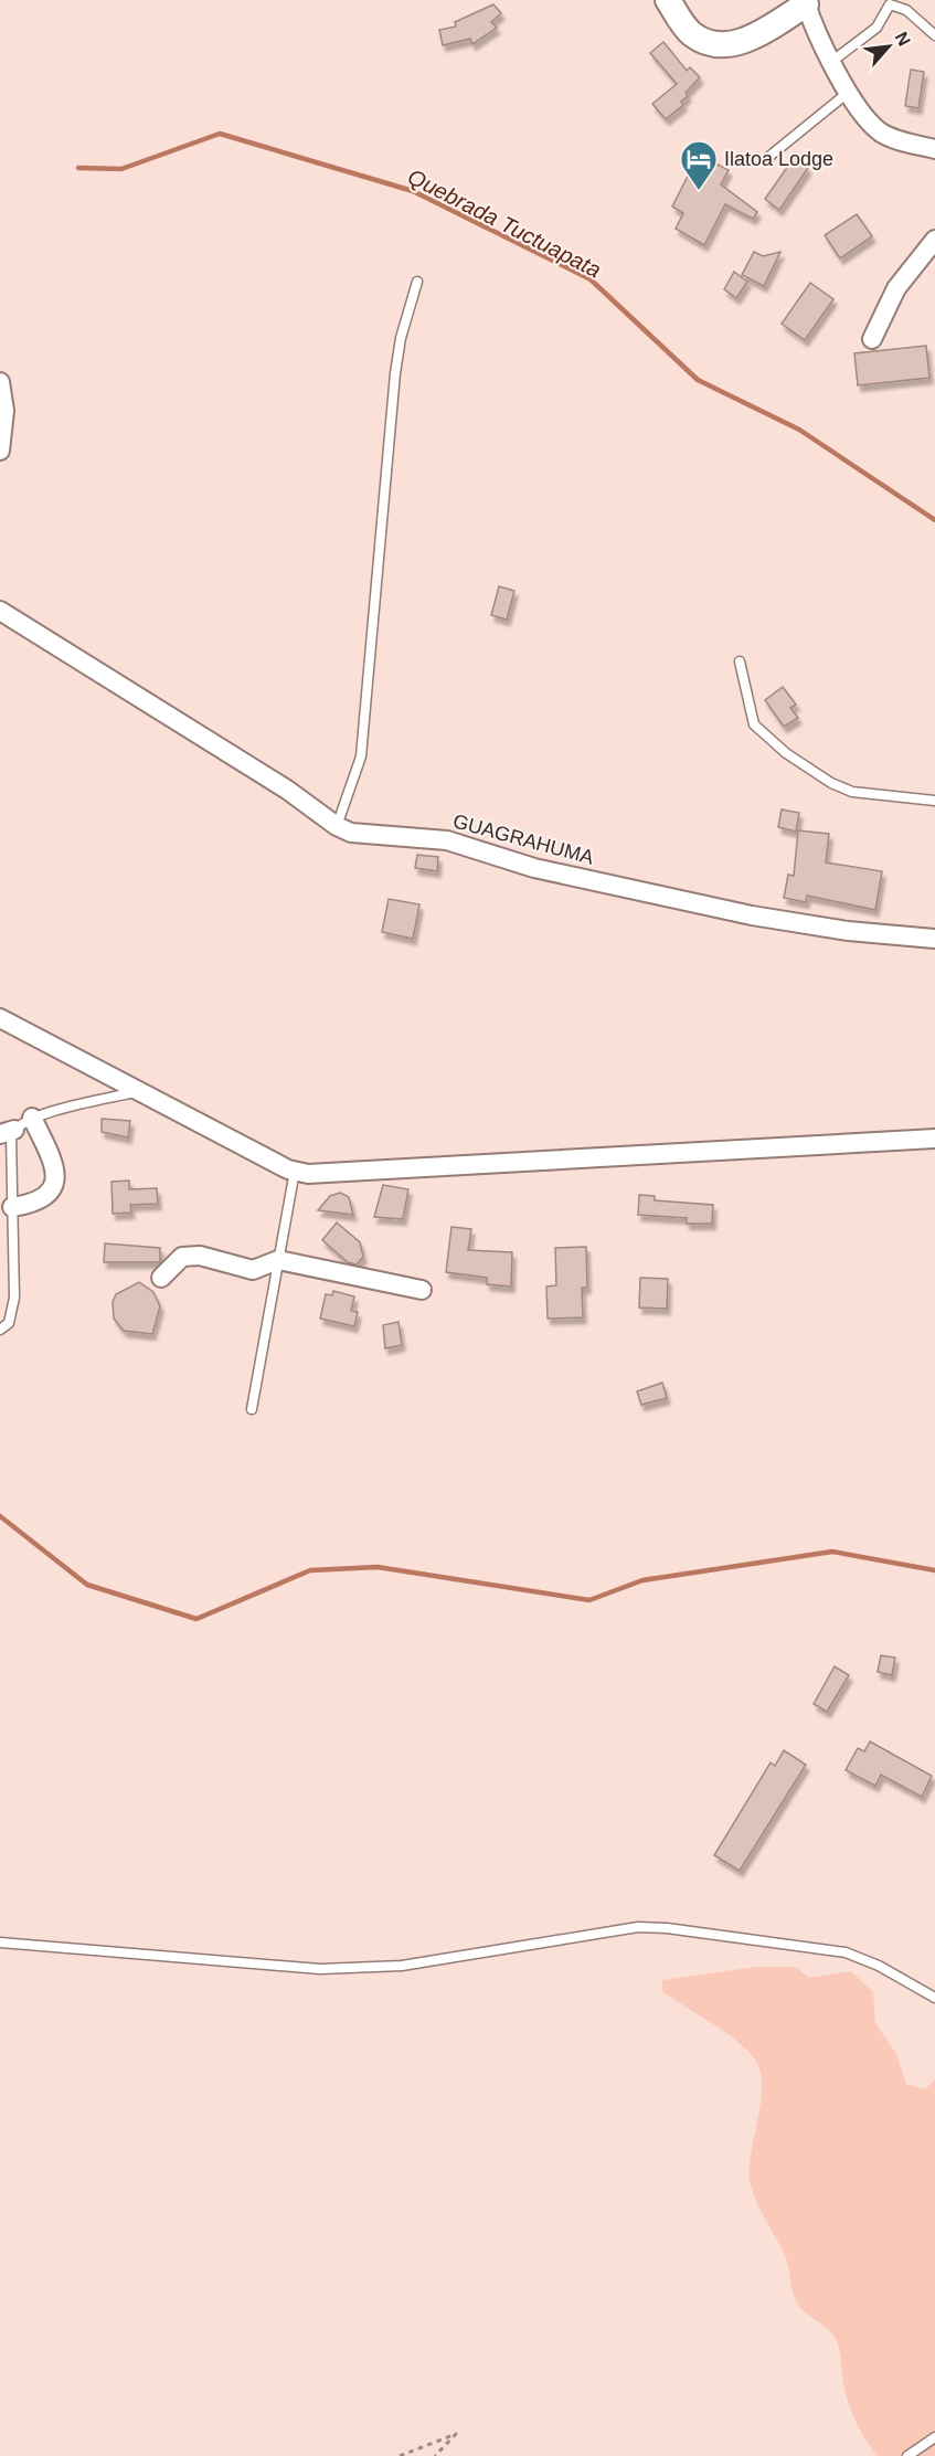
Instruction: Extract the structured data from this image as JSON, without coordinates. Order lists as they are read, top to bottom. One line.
{"streets":{"street":["GUAGRAHUMA"]},"water":["Quebrada Tuctuapata"],"places":{"hotel":["Ilatoa Lodge"]},"north":"top right"}
